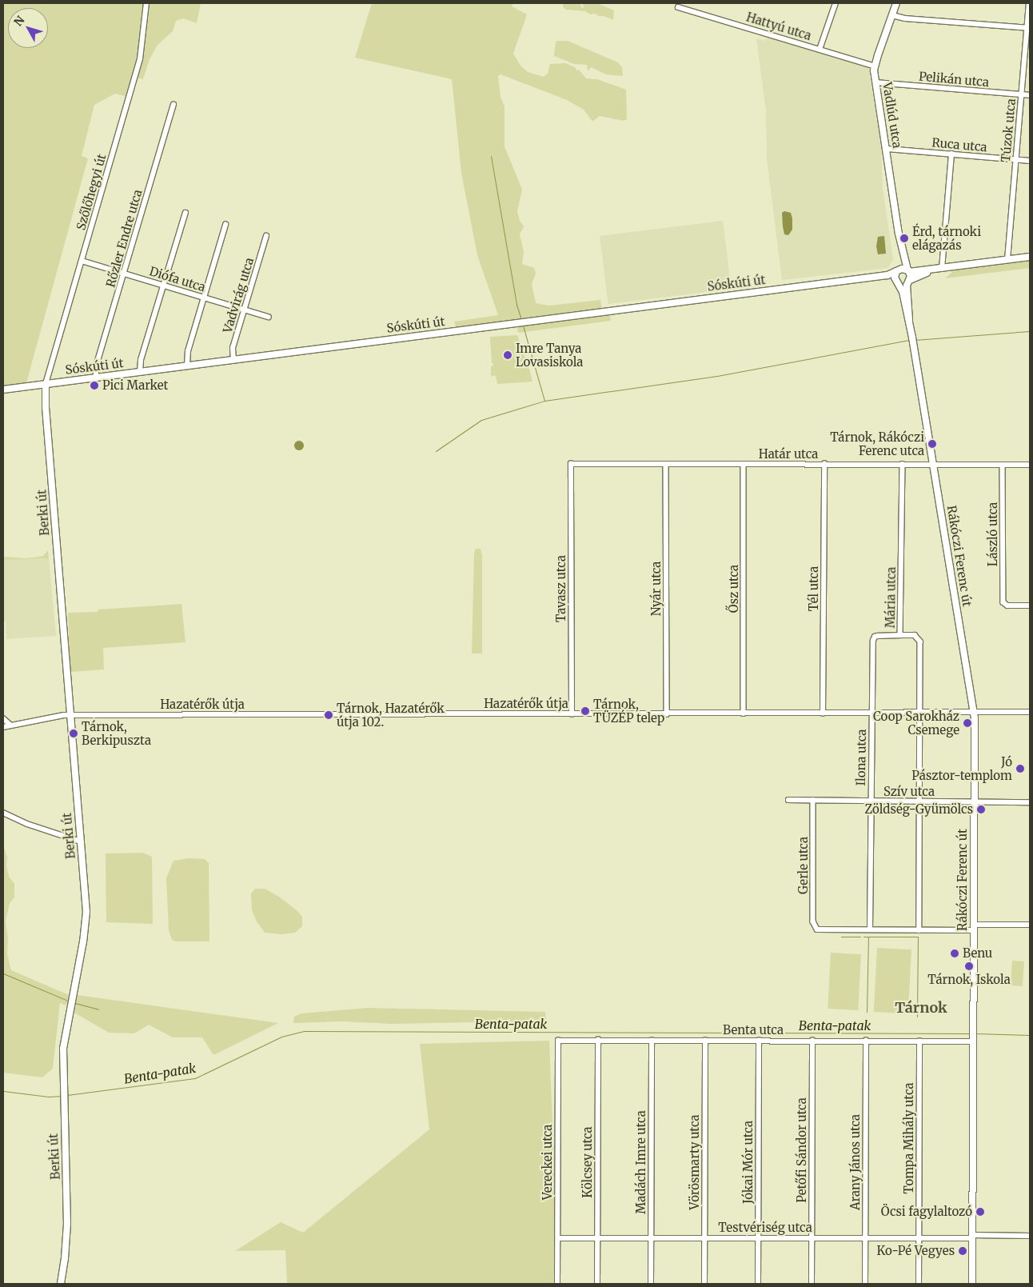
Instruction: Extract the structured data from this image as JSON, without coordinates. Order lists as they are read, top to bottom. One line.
{"streets":{"street":["Hattyú utca","Pelikán utca","Vadlúd utca","Túzok utca","Ruca utca","Szőlőhegyi út","Rőzler Endre utca","Diófa utca","Sóskúti út","Vadvirág utca","Határ utca","Berki út","László utca","Rákóczi Ferenc út","Tavasz utca","Nyár utca","Ősz utca","Tél utca","Mária utca","Hazatérők útja","Ilona utca","Szív utca","Gerle utca","Benta utca","Tompa Mihály utca","Petőfi Sándor utca","Vereckei utca","Kölcsey utca","Madách Imre utca","Vörösmarty utca","Jókai Mór utca","Arany János utca","Testvériség utca"]},"crossings":[["Hattyú utca","Vadlúd utca"],["Pelikán utca","Vadlúd utca"],["Pelikán utca","Túzok utca"],["Vadlúd utca","Ruca utca"],["Vadlúd utca","Sóskúti út"],["Vadlúd utca","Rákóczi Ferenc út"],["Túzok utca","Ruca utca"],["Szőlőhegyi út","Diófa utca"],["Szőlőhegyi út","Sóskúti út"],["Szőlőhegyi út","Berki út"],["Rőzler Endre utca","Diófa utca"],["Rőzler Endre utca","Sóskúti út"],["Diófa utca","Vadvirág utca"],["Sóskúti út","Vadvirág utca"],["Sóskúti út","Berki út"],["Határ utca","László utca"],["Határ utca","Rákóczi Ferenc út"],["Határ utca","Tavasz utca"],["Határ utca","Nyár utca"],["Határ utca","Ősz utca"],["Határ utca","Tél utca"],["Határ utca","Mária utca"],["Berki út","Hazatérők útja"],["Rákóczi Ferenc út","Hazatérők útja"],["Rákóczi Ferenc út","Szív utca"],["Rákóczi Ferenc út","Benta utca"],["Rákóczi Ferenc út","Testvériség utca"],["Tavasz utca","Hazatérők útja"],["Nyár utca","Hazatérők útja"],["Ősz utca","Hazatérők útja"],["Tél utca","Hazatérők útja"],["Mária utca","Hazatérők útja"],["Mária utca","Ilona utca"],["Mária utca","Szív utca"],["Hazatérők útja","Ilona utca"],["Ilona utca","Szív utca"],["Ilona utca","Gerle utca"],["Szív utca","Gerle utca"],["Benta utca","Tompa Mihály utca"],["Benta utca","Petőfi Sándor utca"],["Benta utca","Vereckei utca"],["Benta utca","Kölcsey utca"],["Benta utca","Madách Imre utca"],["Benta utca","Vörösmarty utca"],["Benta utca","Jókai Mór utca"],["Benta utca","Arany János utca"],["Tompa Mihály utca","Testvériség utca"],["Petőfi Sándor utca","Testvériség utca"],["Vereckei utca","Testvériség utca"],["Kölcsey utca","Testvériség utca"],["Madách Imre utca","Testvériség utca"],["Vörösmarty utca","Testvériség utca"],["Jókai Mór utca","Testvériség utca"],["Arany János utca","Testvériség utca"]],"districts":["Tárnok"],"water":["Benta-patak"],"places":["Érd, tárnoki elágazás","Imre Tanya Lovasiskola","Pici Market","Tárnok, Rákóczi Ferenc utca","Tárnok, TÜZÉP telep","Tárnok, Hazatérők útja 102.","Coop Sarokház Csemege","Tárnok, Berkipuszta","Jó Pásztor-templom","Zöldség-Gyümölcs","Benu","Tárnok, Iskola","Öcsi fagylaltozó","Ko-Pé Vegyes"],"north":"top left"}
